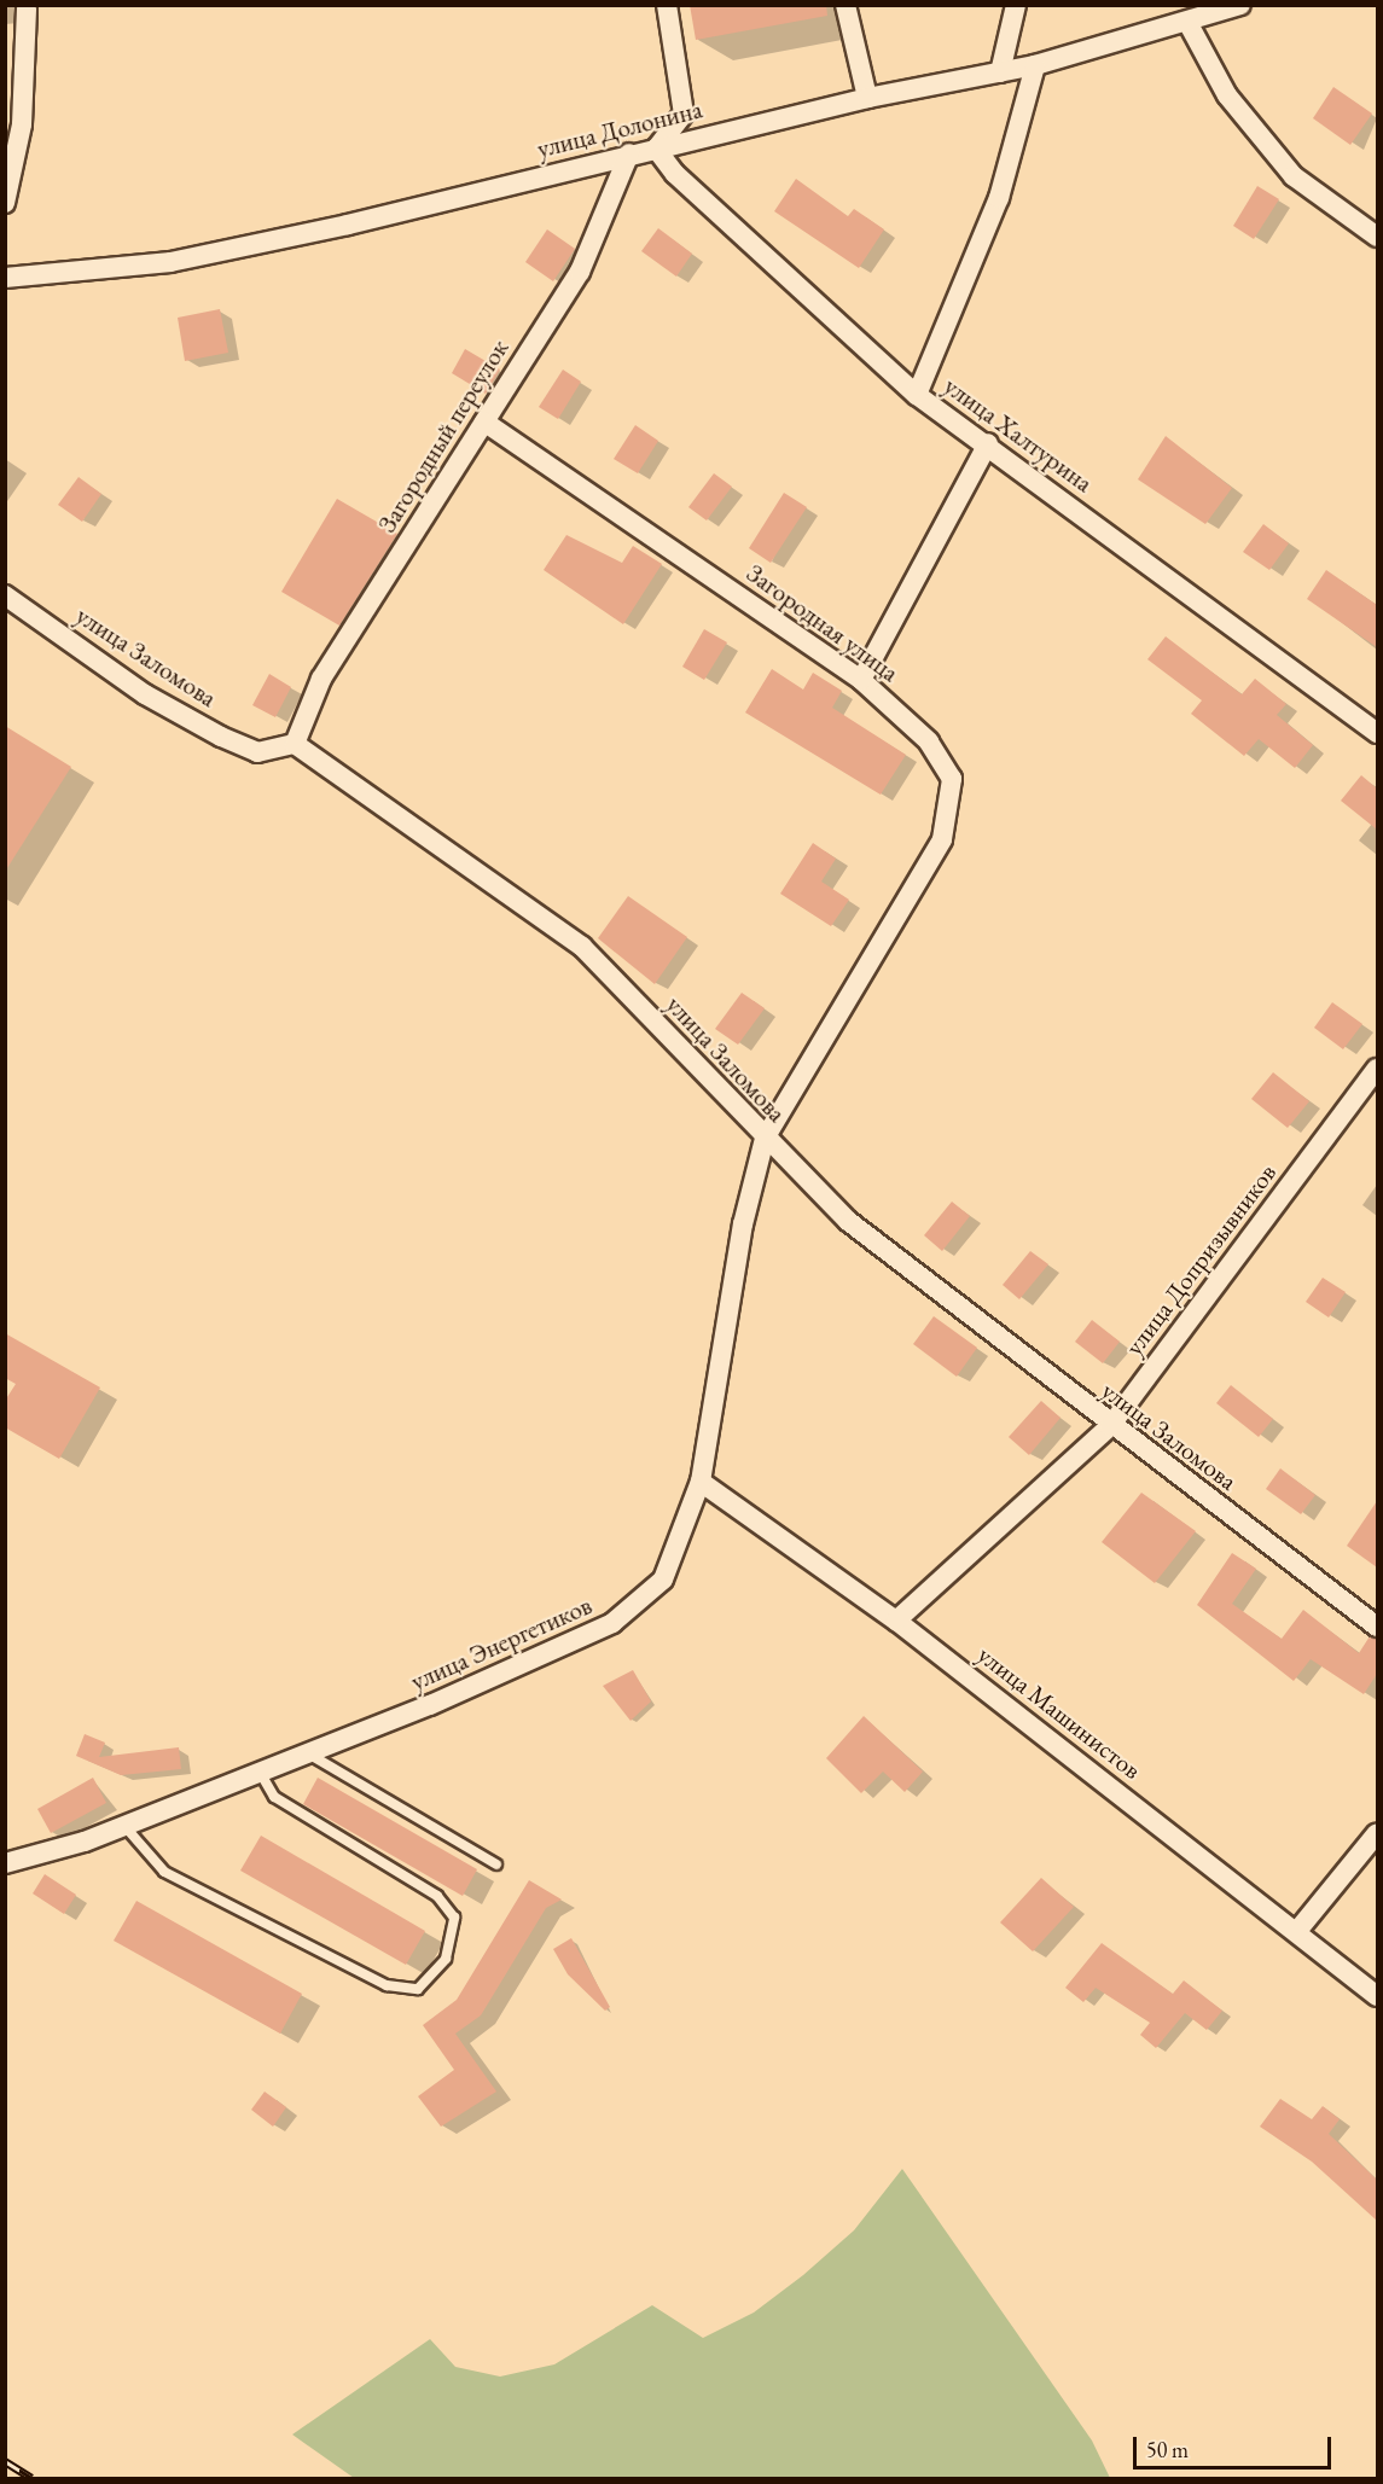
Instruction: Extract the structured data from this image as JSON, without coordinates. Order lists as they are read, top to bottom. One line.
{"streets":{"street":["улица Долонина","улица Халтурина","Загородный переулок","Загородная улица","улица Заломова","улица Допризывников","улица Энергетиков","улица Машинистов"]},"crossings":[["улица Долонина","улица Халтурина"],["улица Долонина","Загородный переулок"],["Загородный переулок","Загородная улица"],["Загородный переулок","улица Заломова"],["Загородная улица","улица Заломова"],["Загородная улица","улица Энергетиков"],["улица Заломова","улица Допризывников"],["улица Заломова","улица Энергетиков"],["улица Допризывников","улица Машинистов"],["улица Энергетиков","улица Машинистов"]],"scale_bar":"50 m"}
